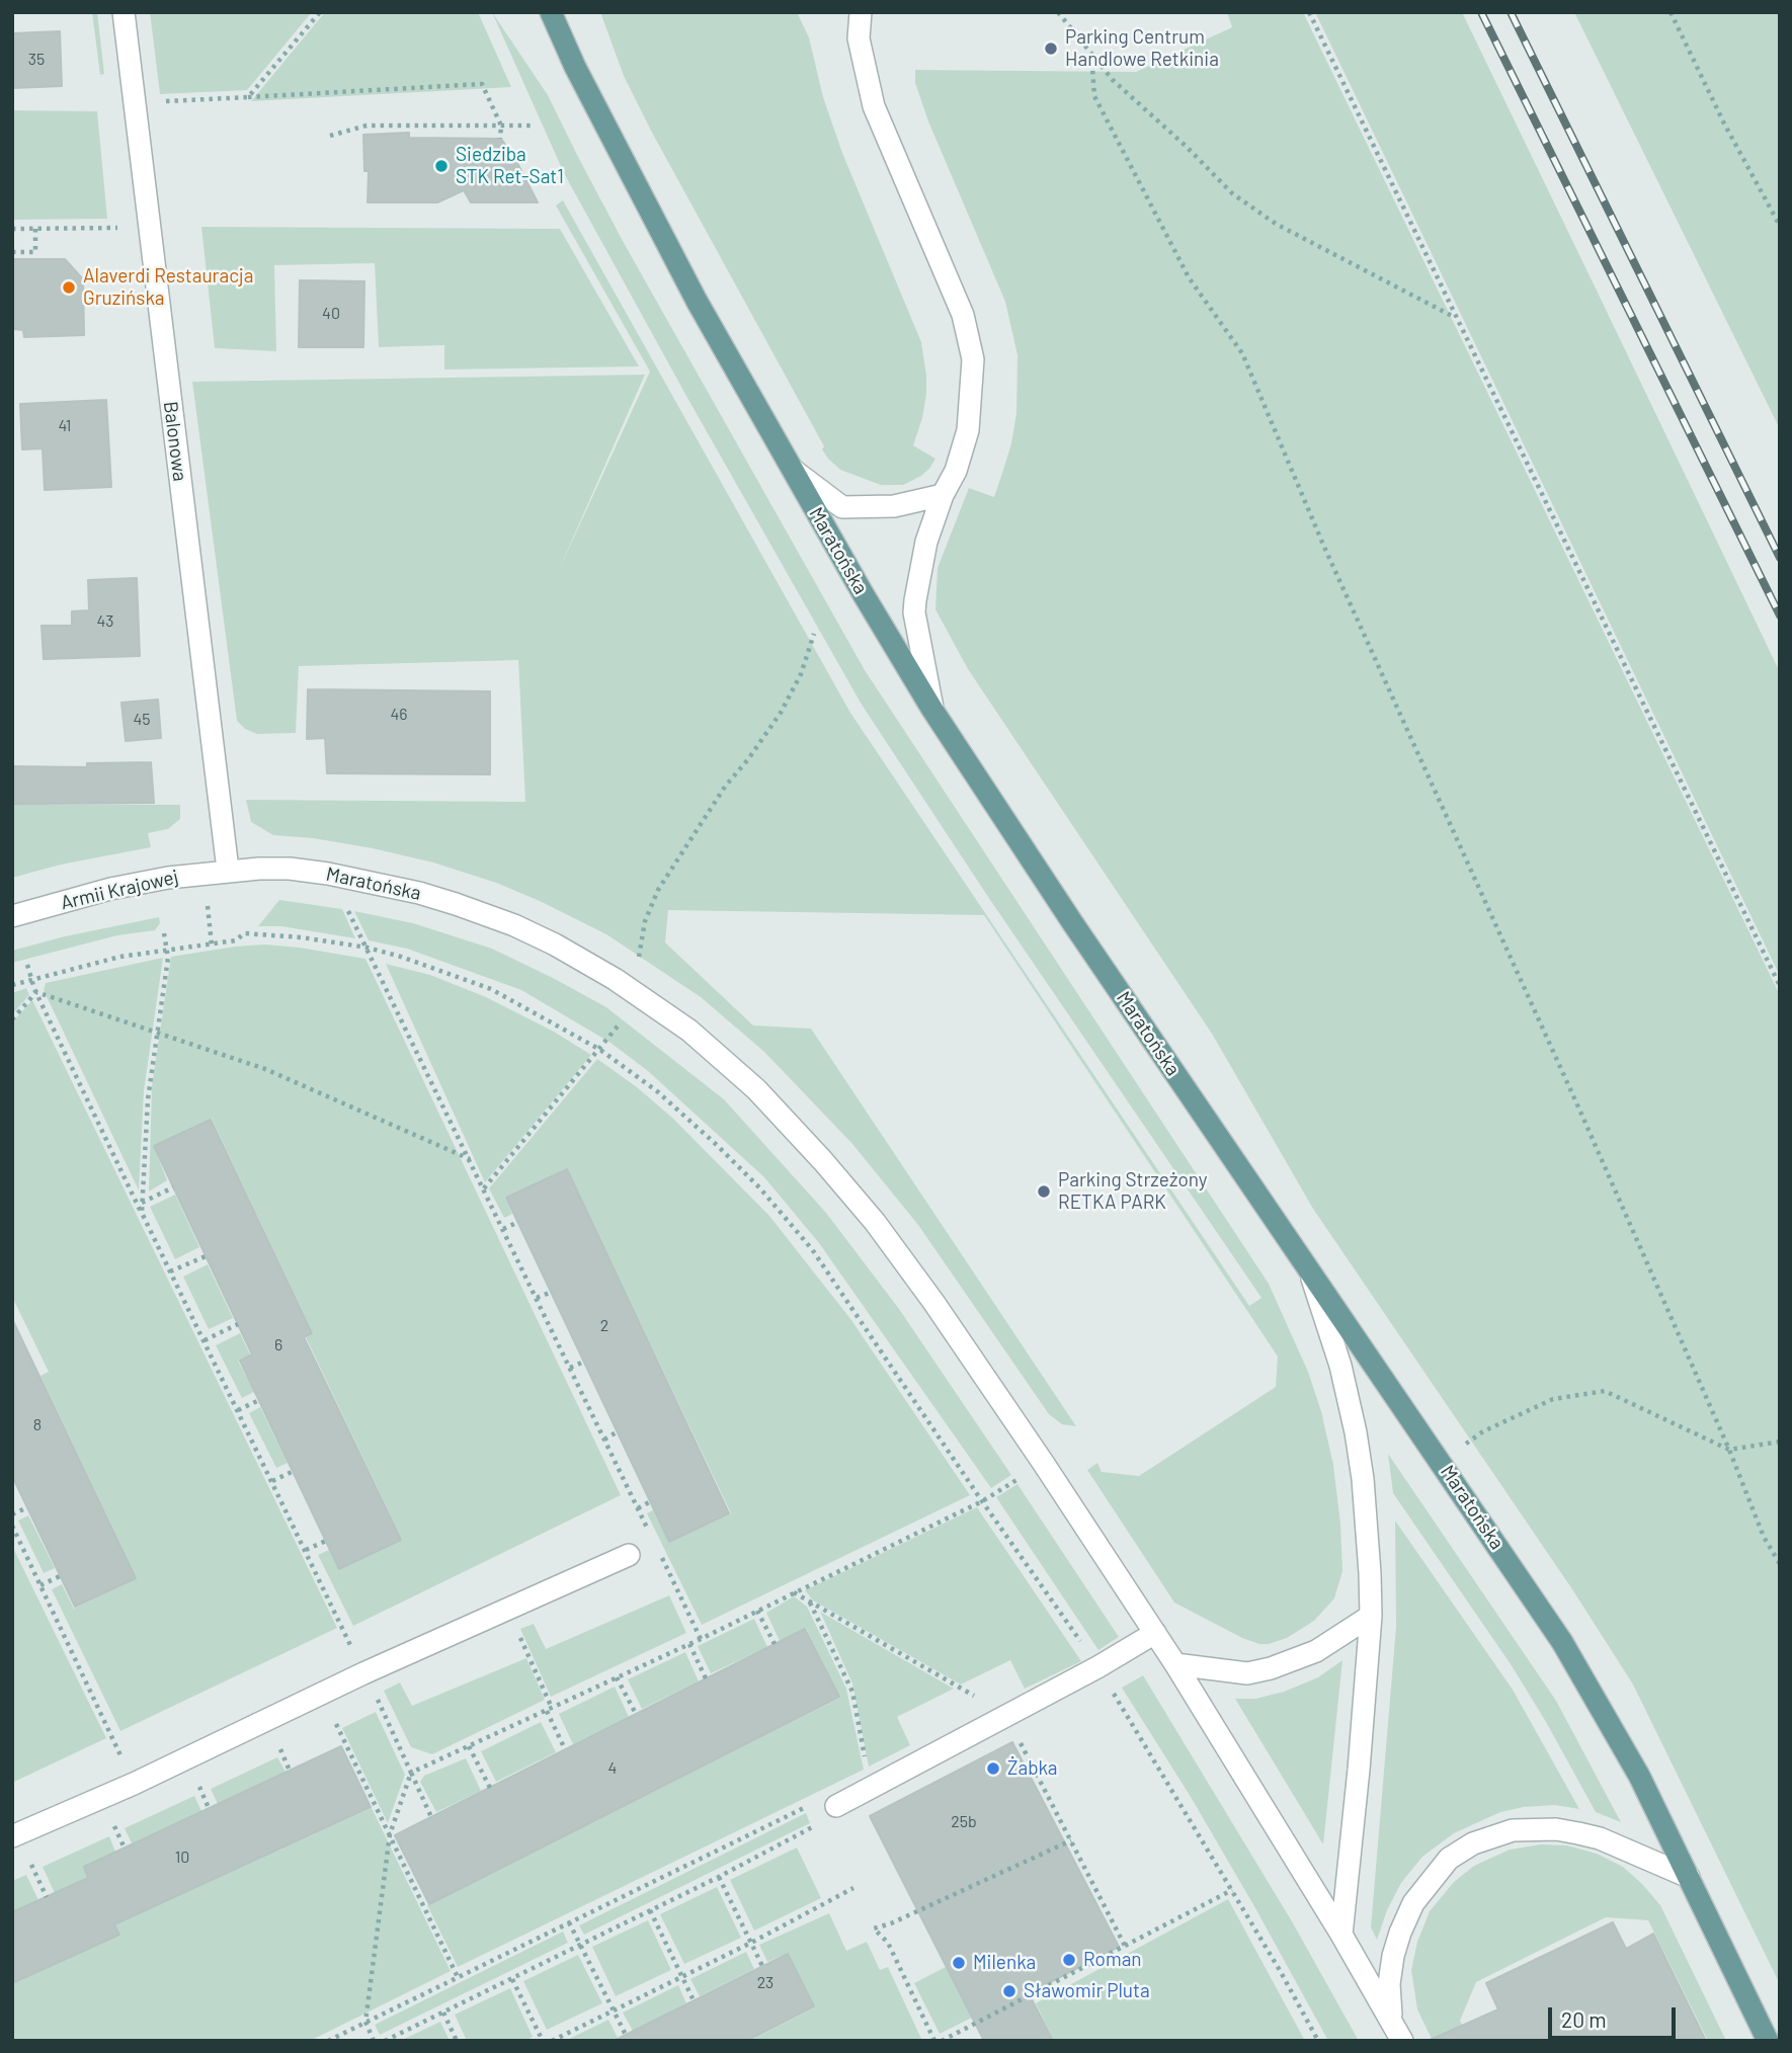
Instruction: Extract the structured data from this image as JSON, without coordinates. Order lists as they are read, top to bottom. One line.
{"streets":{"main road":["Maratońska"],"street":["Balonowa","Armii Krajowej"]},"crossings":[["Balonowa","Maratońska"],["Balonowa","Armii Krajowej"],["Maratońska","Armii Krajowej"]],"places":["Parking Centrum Handlowe Retkinia","Siedziba STK Ret-Sat1","Alaverdi Restauracja Gruzińska","Parking Strzeżony RETKA PARK","Żabka","Roman","Milenka","Sławomir Pluta"],"house_numbers":["35","40","41","43","46","45","2","6","8","4","25b","10","23"],"scale_bar":"20 m"}
